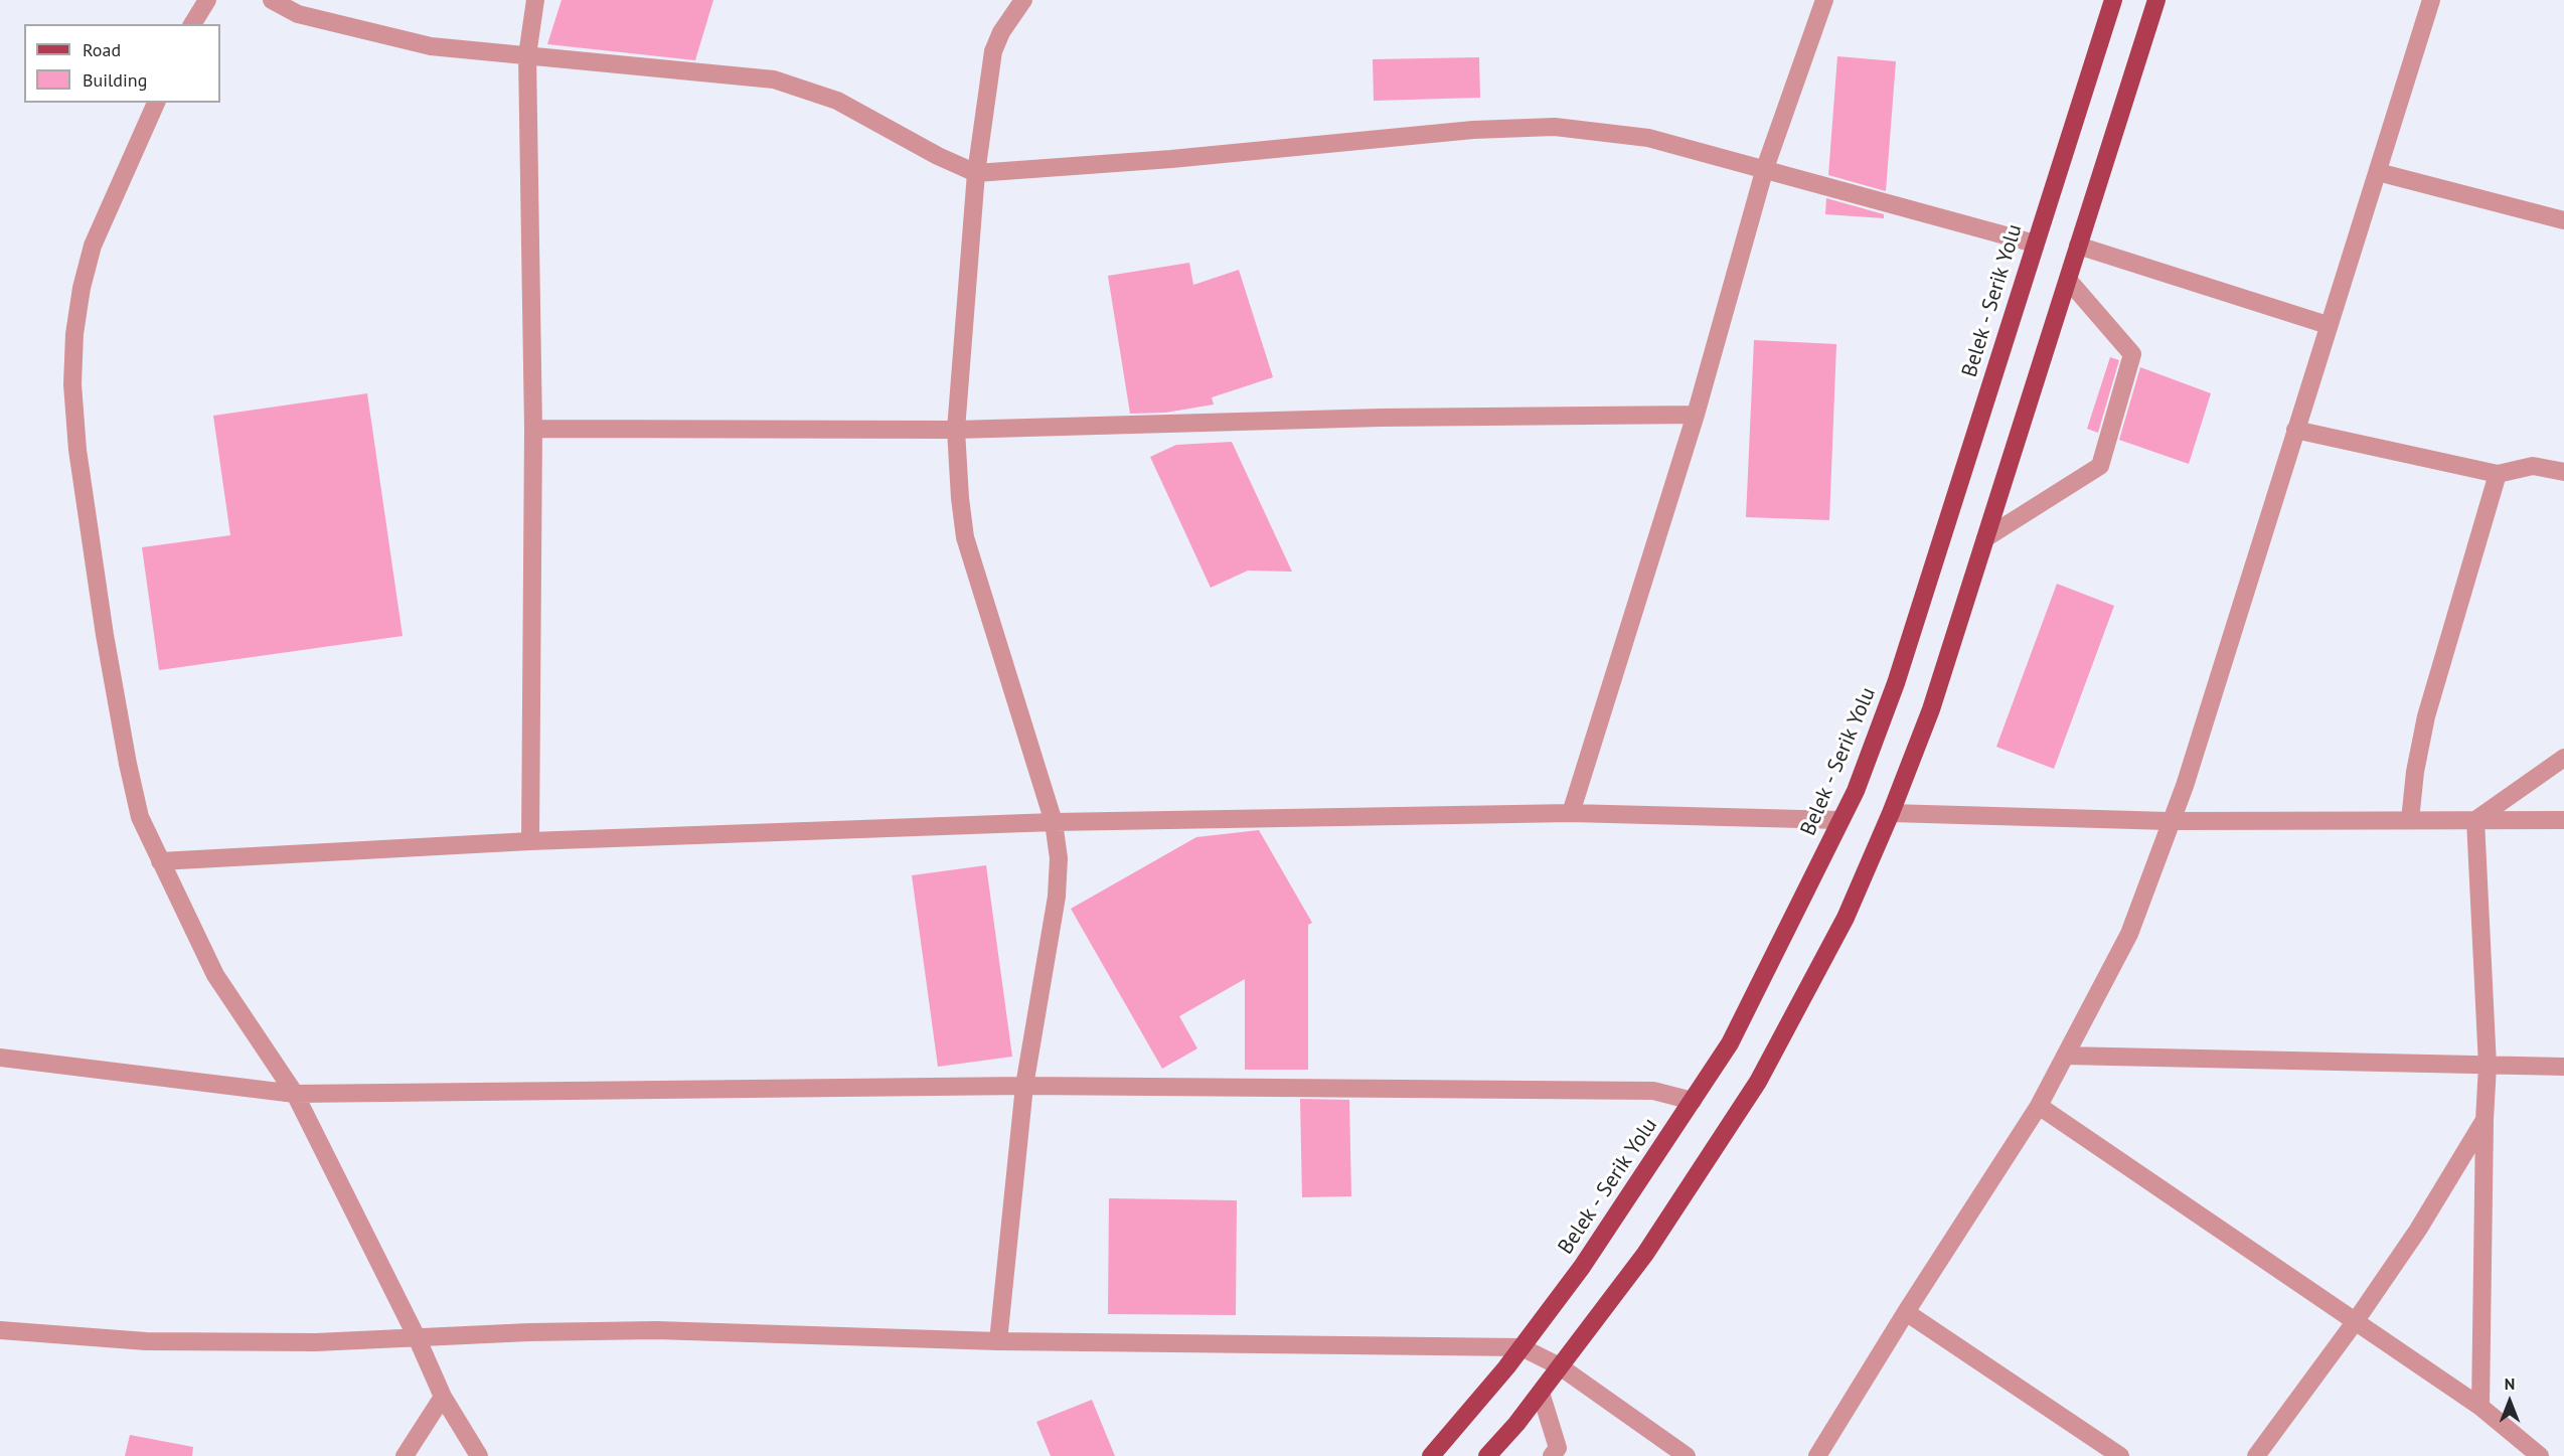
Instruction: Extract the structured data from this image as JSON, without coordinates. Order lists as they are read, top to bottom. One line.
{"streets":{"main road":["Belek - Serik Yolu"]},"legend":["Road","Building"],"north":"top"}
